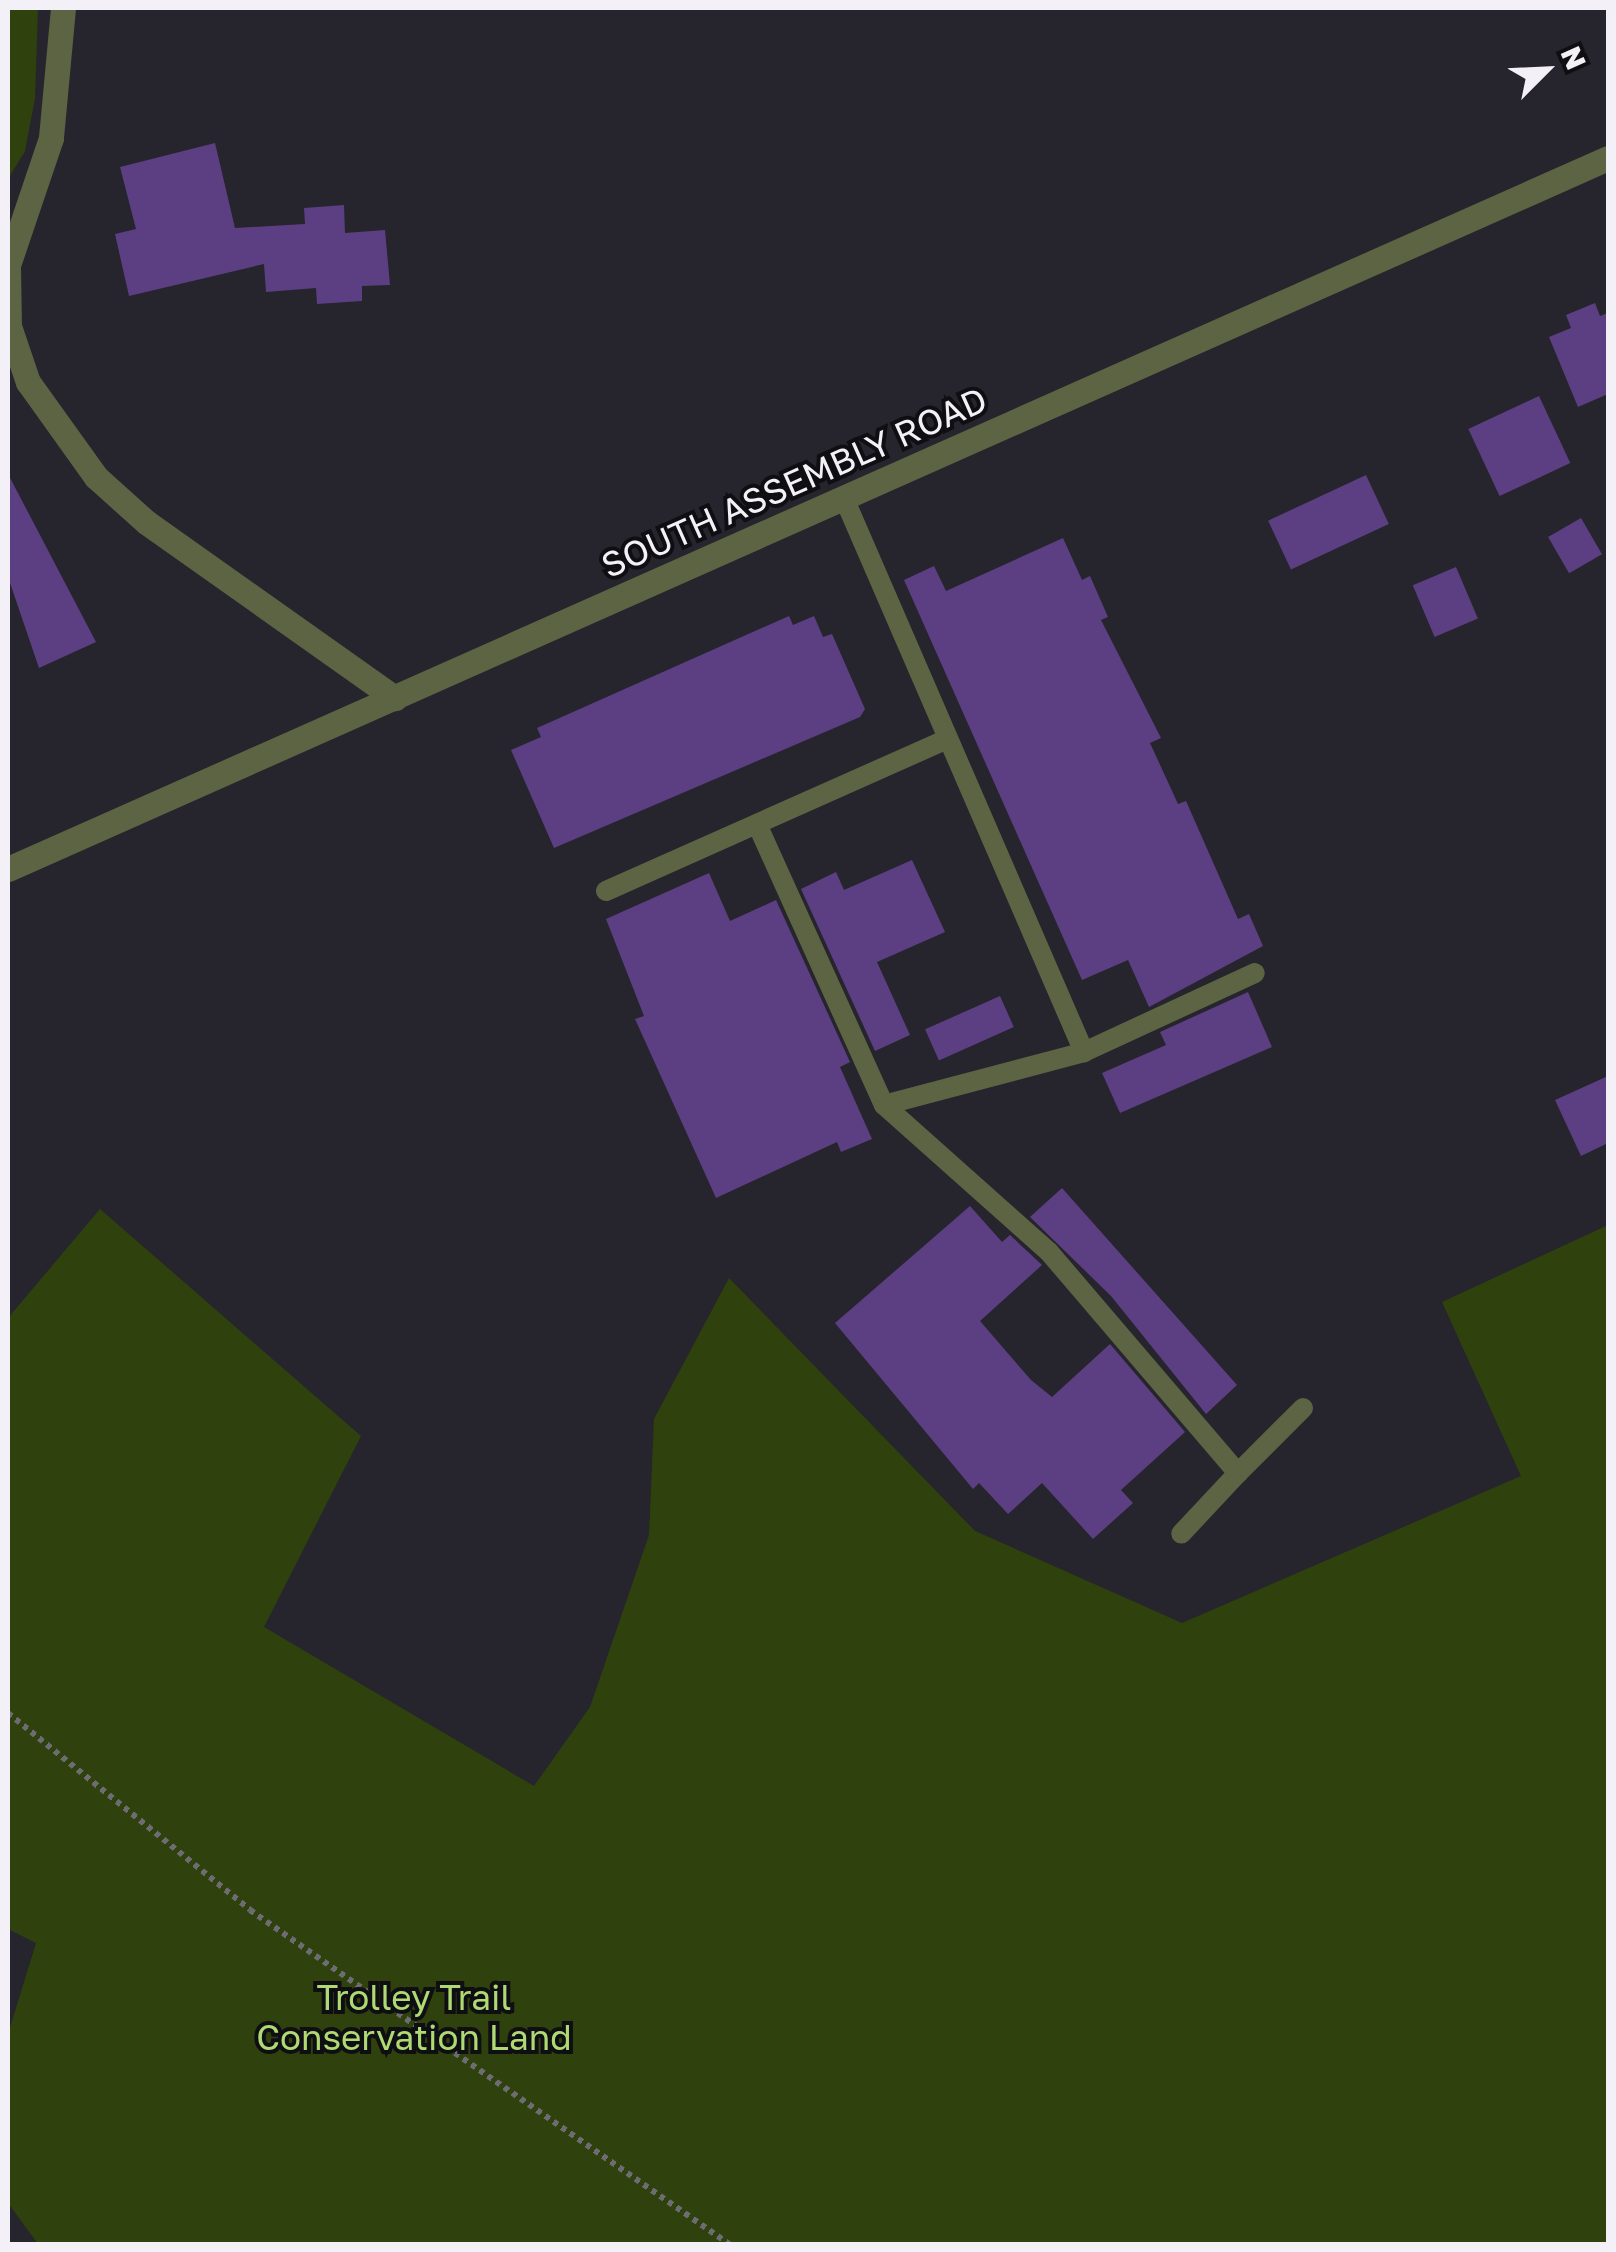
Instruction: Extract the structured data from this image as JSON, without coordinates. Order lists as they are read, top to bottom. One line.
{"streets":{"street":["SOUTH ASSEMBLY ROAD"]},"parks":["Trolley Trail Conservation Land"],"north":"top right"}
